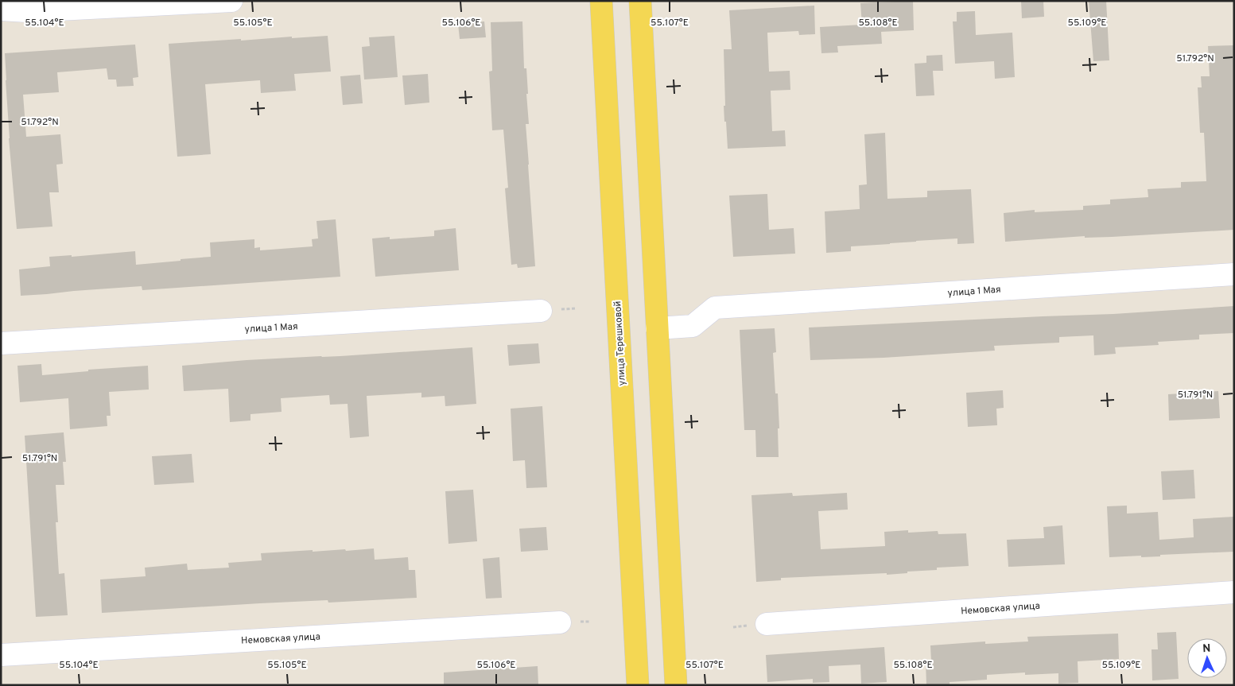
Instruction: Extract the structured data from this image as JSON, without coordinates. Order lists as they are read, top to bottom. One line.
{"streets":{"main road":["улица Терешковой"],"street":["улица 1 Мая","Немовская улица"]},"north":"top","coordinates":["55.104°E","55.105°E","55.106°E","55.107°E","55.108°E","55.109°E","51.792°N","51.791°N"]}
